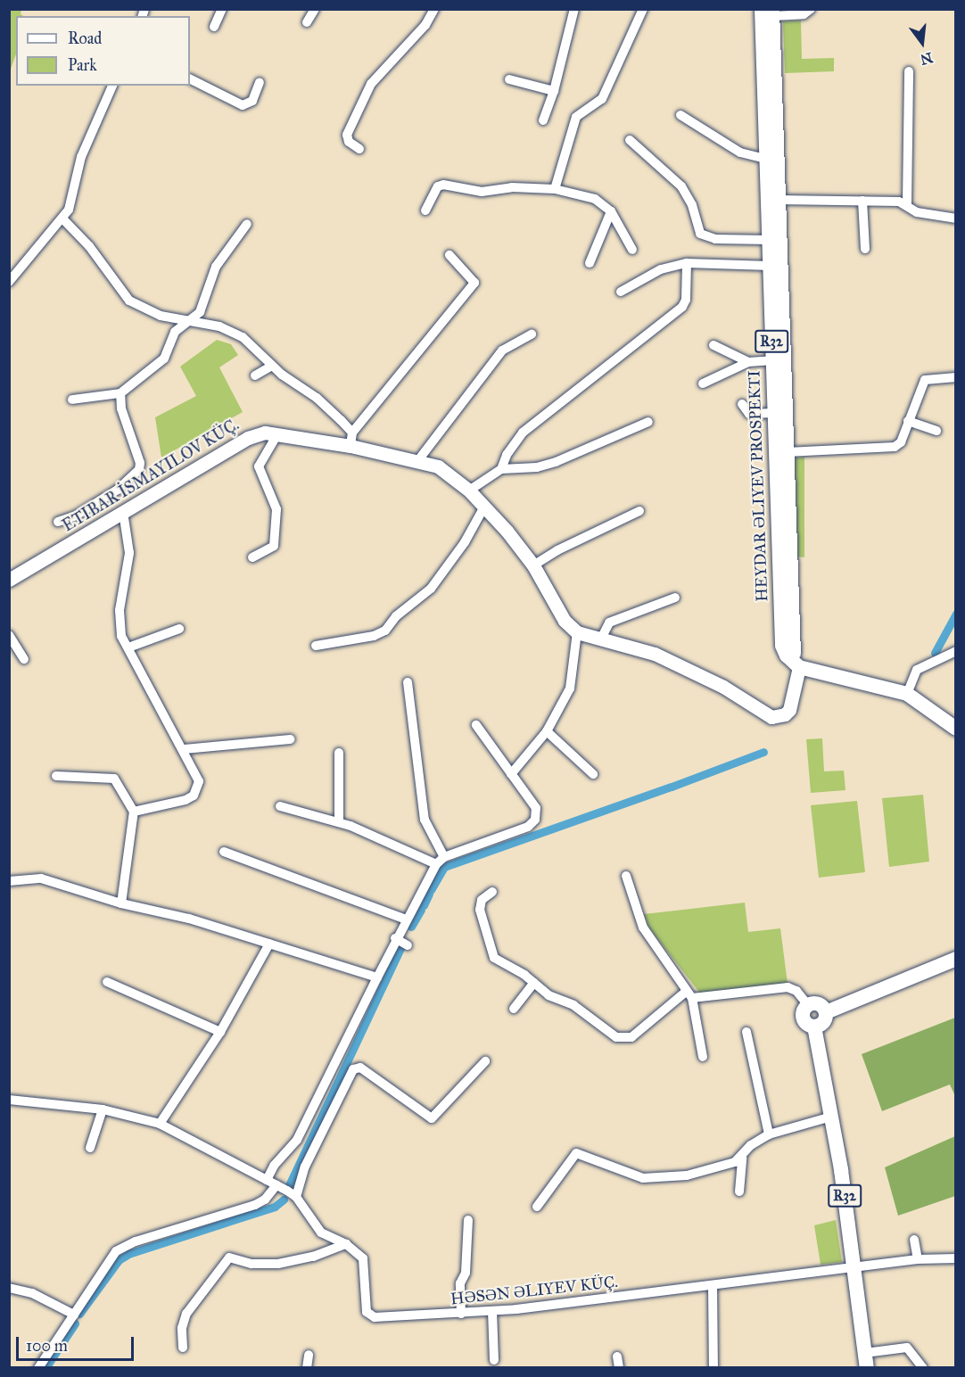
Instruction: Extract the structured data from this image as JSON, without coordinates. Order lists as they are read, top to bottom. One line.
{"streets":{"main road":["R32","HEYDAR ƏLIYEV PROSPEKTI"],"street":["HƏSƏN ƏLIYEV KÜÇ."]},"crossings":[["R32","HEYDAR ƏLIYEV PROSPEKTI"],["R32","HƏSƏN ƏLIYEV KÜÇ."]],"legend":["Road","Park"],"scale_bar":"100 m","north":"bottom"}
